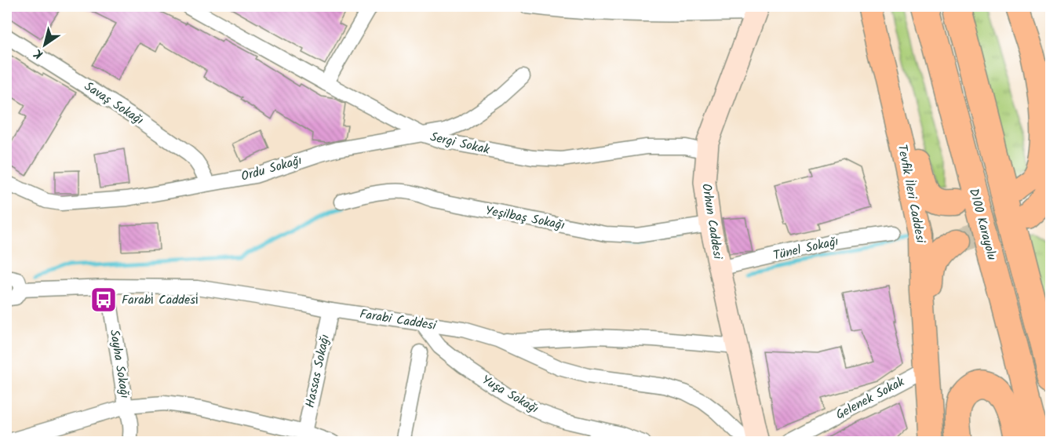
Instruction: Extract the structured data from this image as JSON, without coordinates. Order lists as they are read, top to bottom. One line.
{"streets":{"highway":["D100 Karayolu"],"main road":["Tevfik İleri Caddesi"],"street":["Savaş Sokağı","Sergi Sokak","Ordu Sokağı","Yeşilbaş Sokağı","Orhun Caddesi","Tünel Sokağı","Farabi Caddesi","Sayha Sokağı","Hassas Sokağı","Yuşa Sokağı","Gelenek Sokak"]},"crossings":[["Savaş Sokağı","Ordu Sokağı"],["Sergi Sokak","Ordu Sokağı"],["Sergi Sokak","Orhun Caddesi"],["Tevfik İleri Caddesi","Gelenek Sokak"],["Yeşilbaş Sokağı","Orhun Caddesi"],["Orhun Caddesi","Tünel Sokağı"],["Farabi Caddesi","Sayha Sokağı"],["Farabi Caddesi","Hassas Sokağı"],["Farabi Caddesi","Yuşa Sokağı"]],"places":{"bus stop":["Farabi̇ Caddesi̇"]},"north":"bottom left"}
